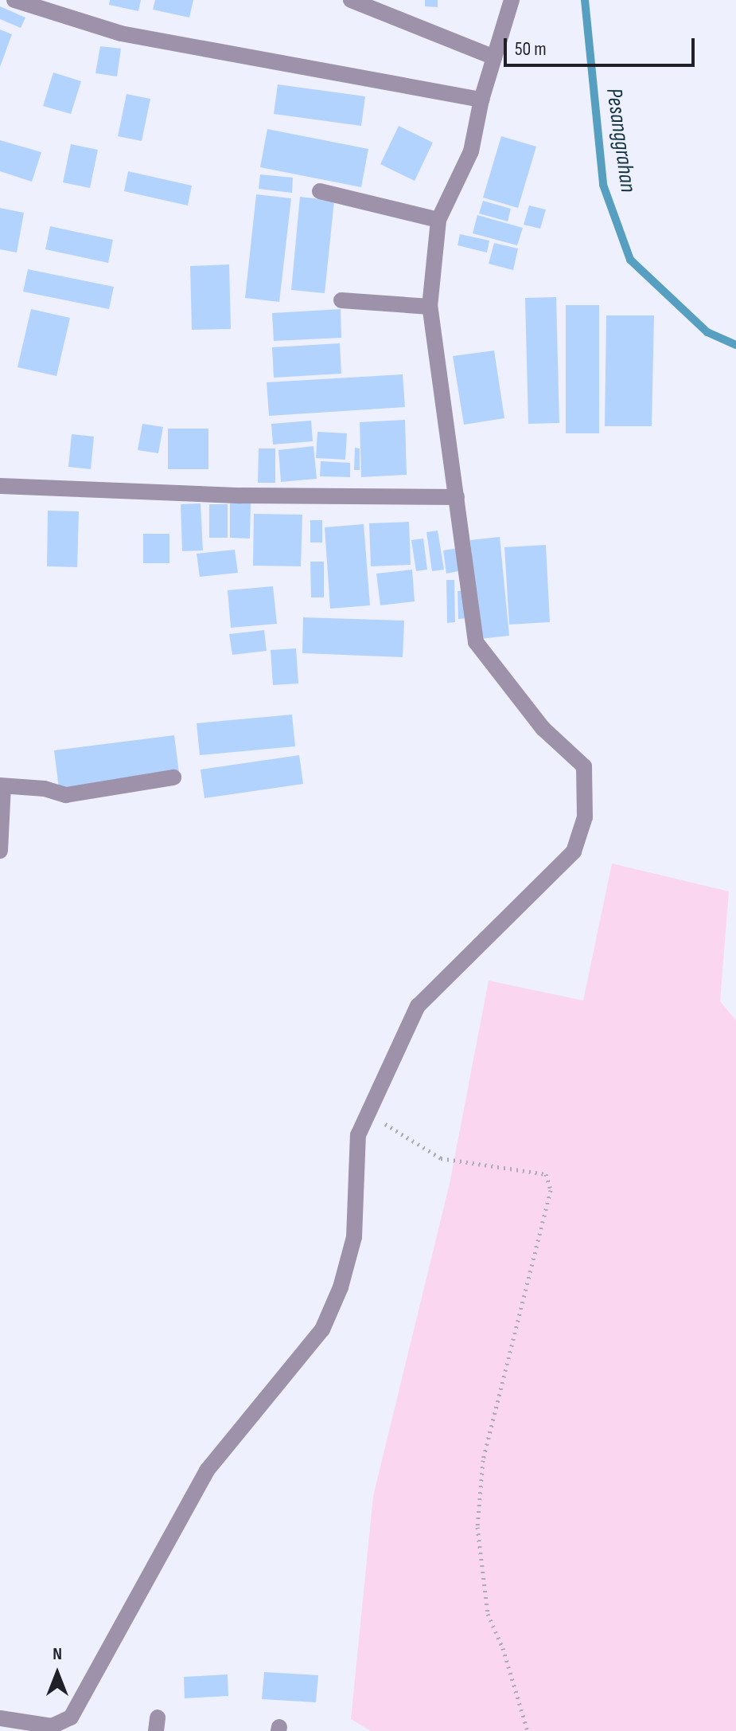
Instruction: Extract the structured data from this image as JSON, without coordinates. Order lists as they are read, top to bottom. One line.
{"water":["Pesanggrahan"],"scale_bar":"50 m","north":"top"}
